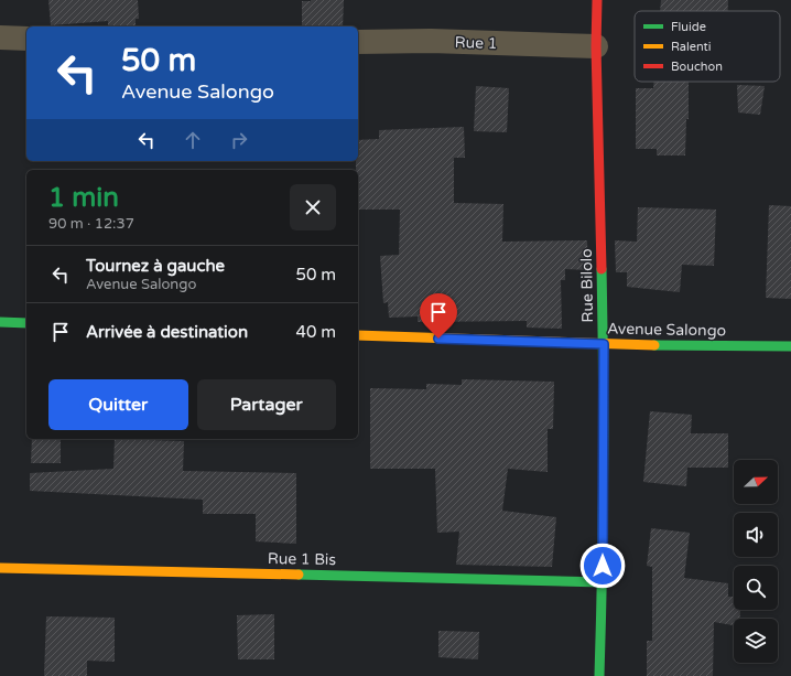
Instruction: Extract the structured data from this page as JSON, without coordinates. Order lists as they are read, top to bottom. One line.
{"streets":{"street":["Rue 1","Rue Bilolo","Avenue Salongo","Rue 1 Bis"]},"crossings":[["Rue 1","Rue Bilolo"],["Rue Bilolo","Avenue Salongo"],["Rue Bilolo","Rue 1 Bis"]],"legend":["Fluide","Ralenti","Bouchon"],"north":"right","page":{"turn":["50 m","Avenue Salongo"],"heading":["1 min","90 m · 12:37"],"list":[{"name":"Tournez à gauche","note":"Avenue Salongo","value":"50 m"},{"name":"Arrivée à destination","value":"40 m"}],"buttons":["Quitter","Partager"]}}
